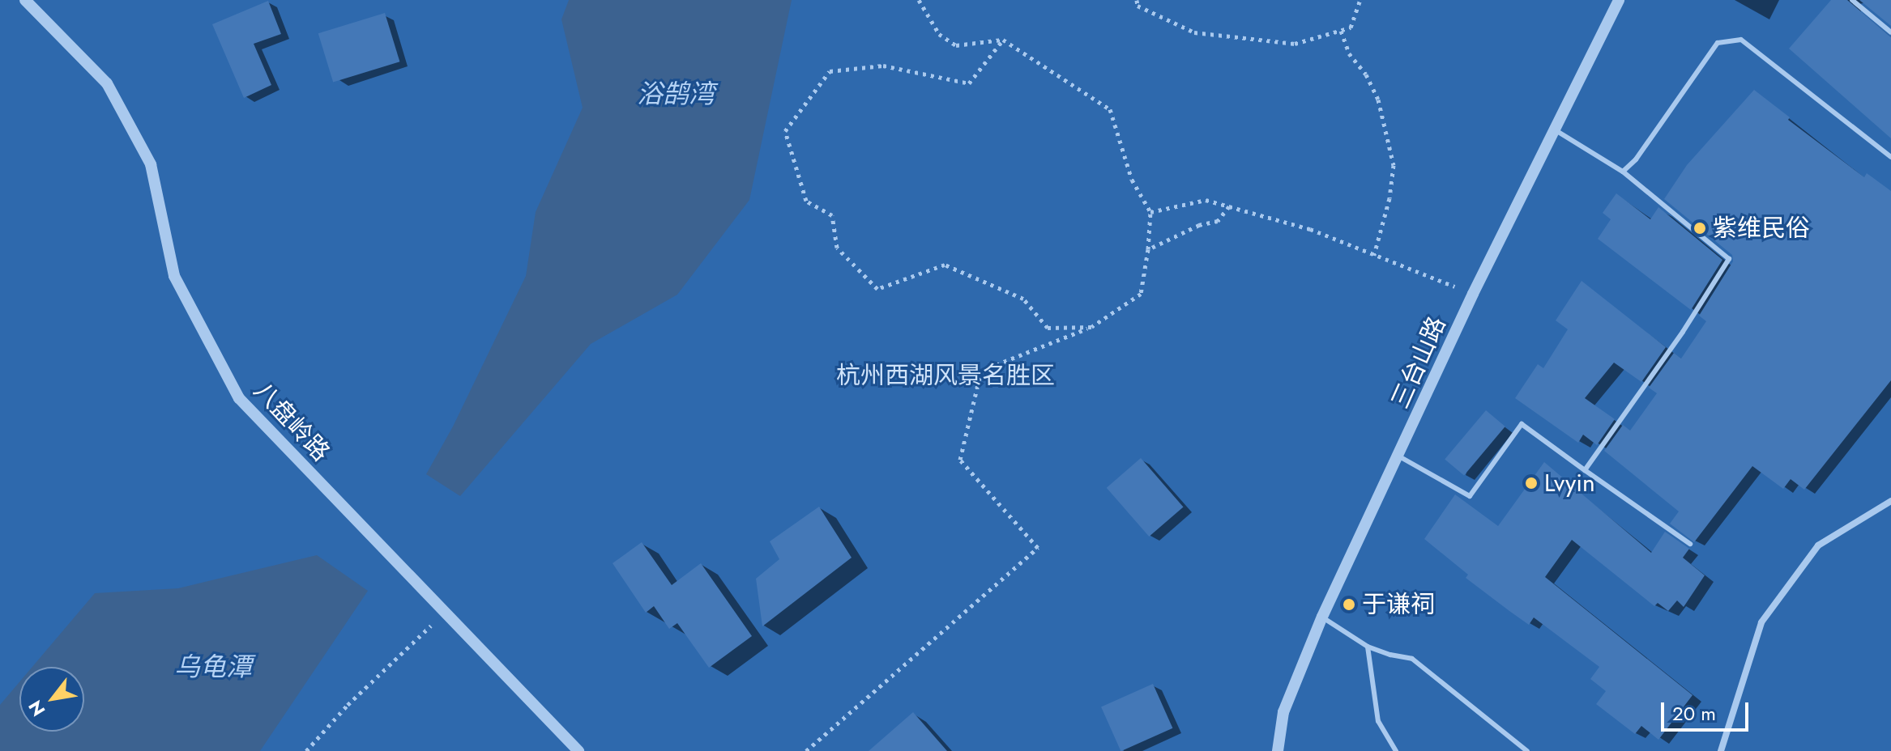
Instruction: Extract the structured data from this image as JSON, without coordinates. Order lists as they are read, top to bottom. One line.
{"streets":{"street":["三台山路","八盘岭路"]},"water":["浴鹄湾","乌龟潭"],"parks":["杭州西湖风景名胜区"],"places":["紫维民俗","Lvyin","于谦祠"],"scale_bar":"20 m","north":"bottom left"}
